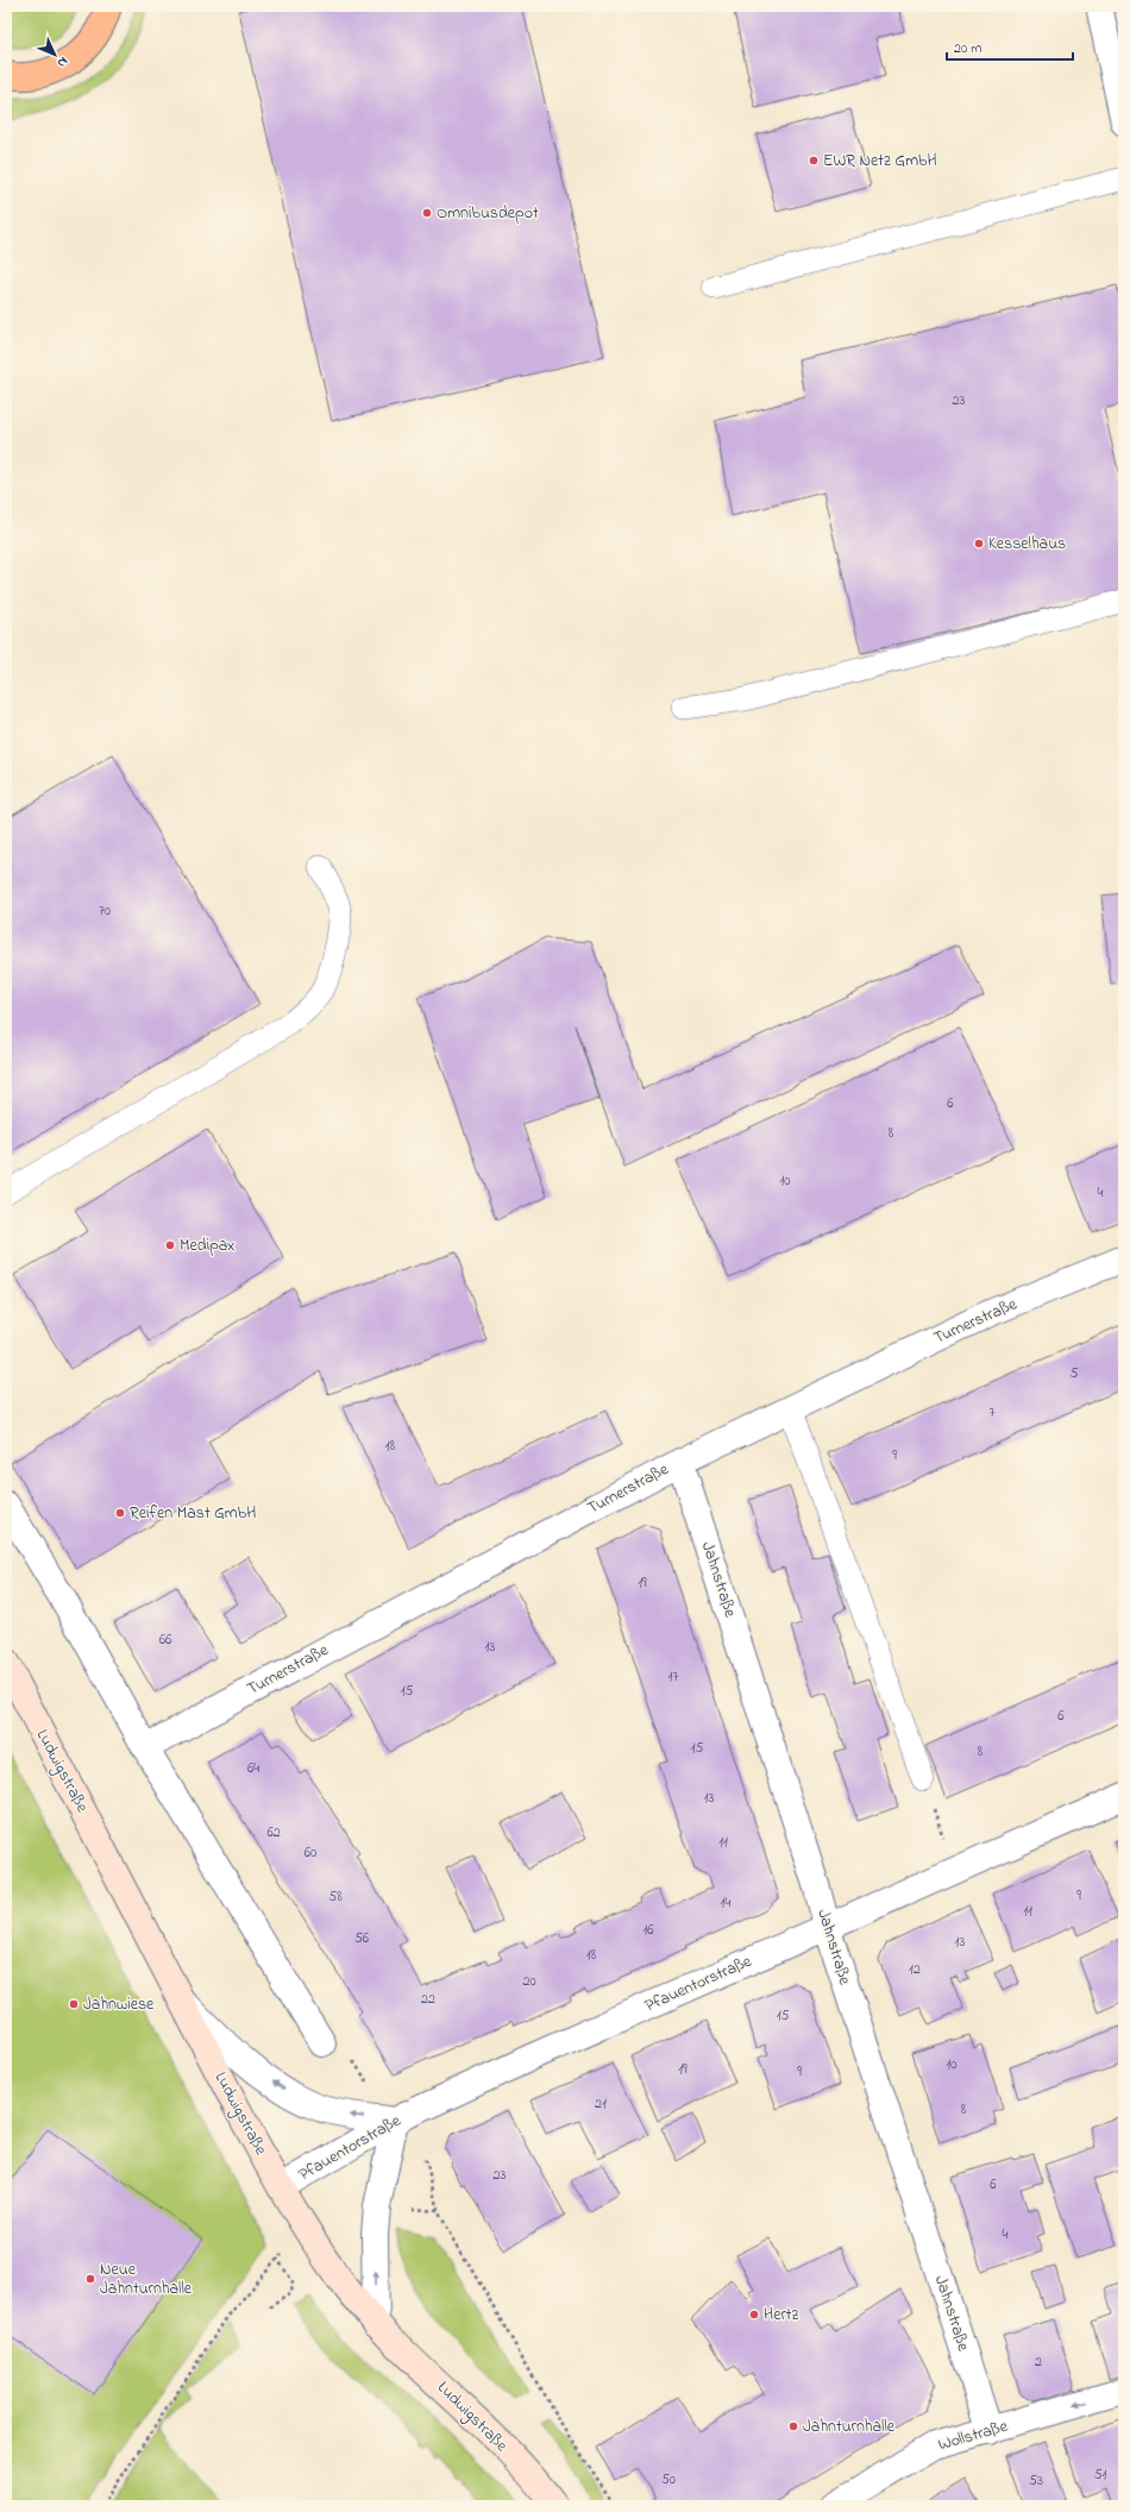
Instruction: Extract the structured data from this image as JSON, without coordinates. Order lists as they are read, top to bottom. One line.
{"streets":{"main road":["Ludwigstraße"],"street":["Turnerstraße","Jahnstraße","Pfauentorstraße","Wollstraße"]},"crossings":[["Turnerstraße","Jahnstraße"],["Jahnstraße","Pfauentorstraße"],["Jahnstraße","Wollstraße"],["Ludwigstraße","Pfauentorstraße"]],"one_way":["Wollstraße"],"places":["EWR Netz GmbH","Omnibusdepot","Kesselhaus","Medipax","Reifen Mast GmbH","Jahnwiese","Neue Jahnturnhalle","Hertz","Jahnturnhalle"],"house_numbers":["23","70","6","8","10","4","5","7","18","9","19","66","13","17","15","6","15","8","64","13","62","11","60","9","58","14","11","16","56","13","18","12","20","22","15","10","19","9","21","8","23","6","4","2","51","50","53"],"scale_bar":"20 m","north":"bottom right"}
